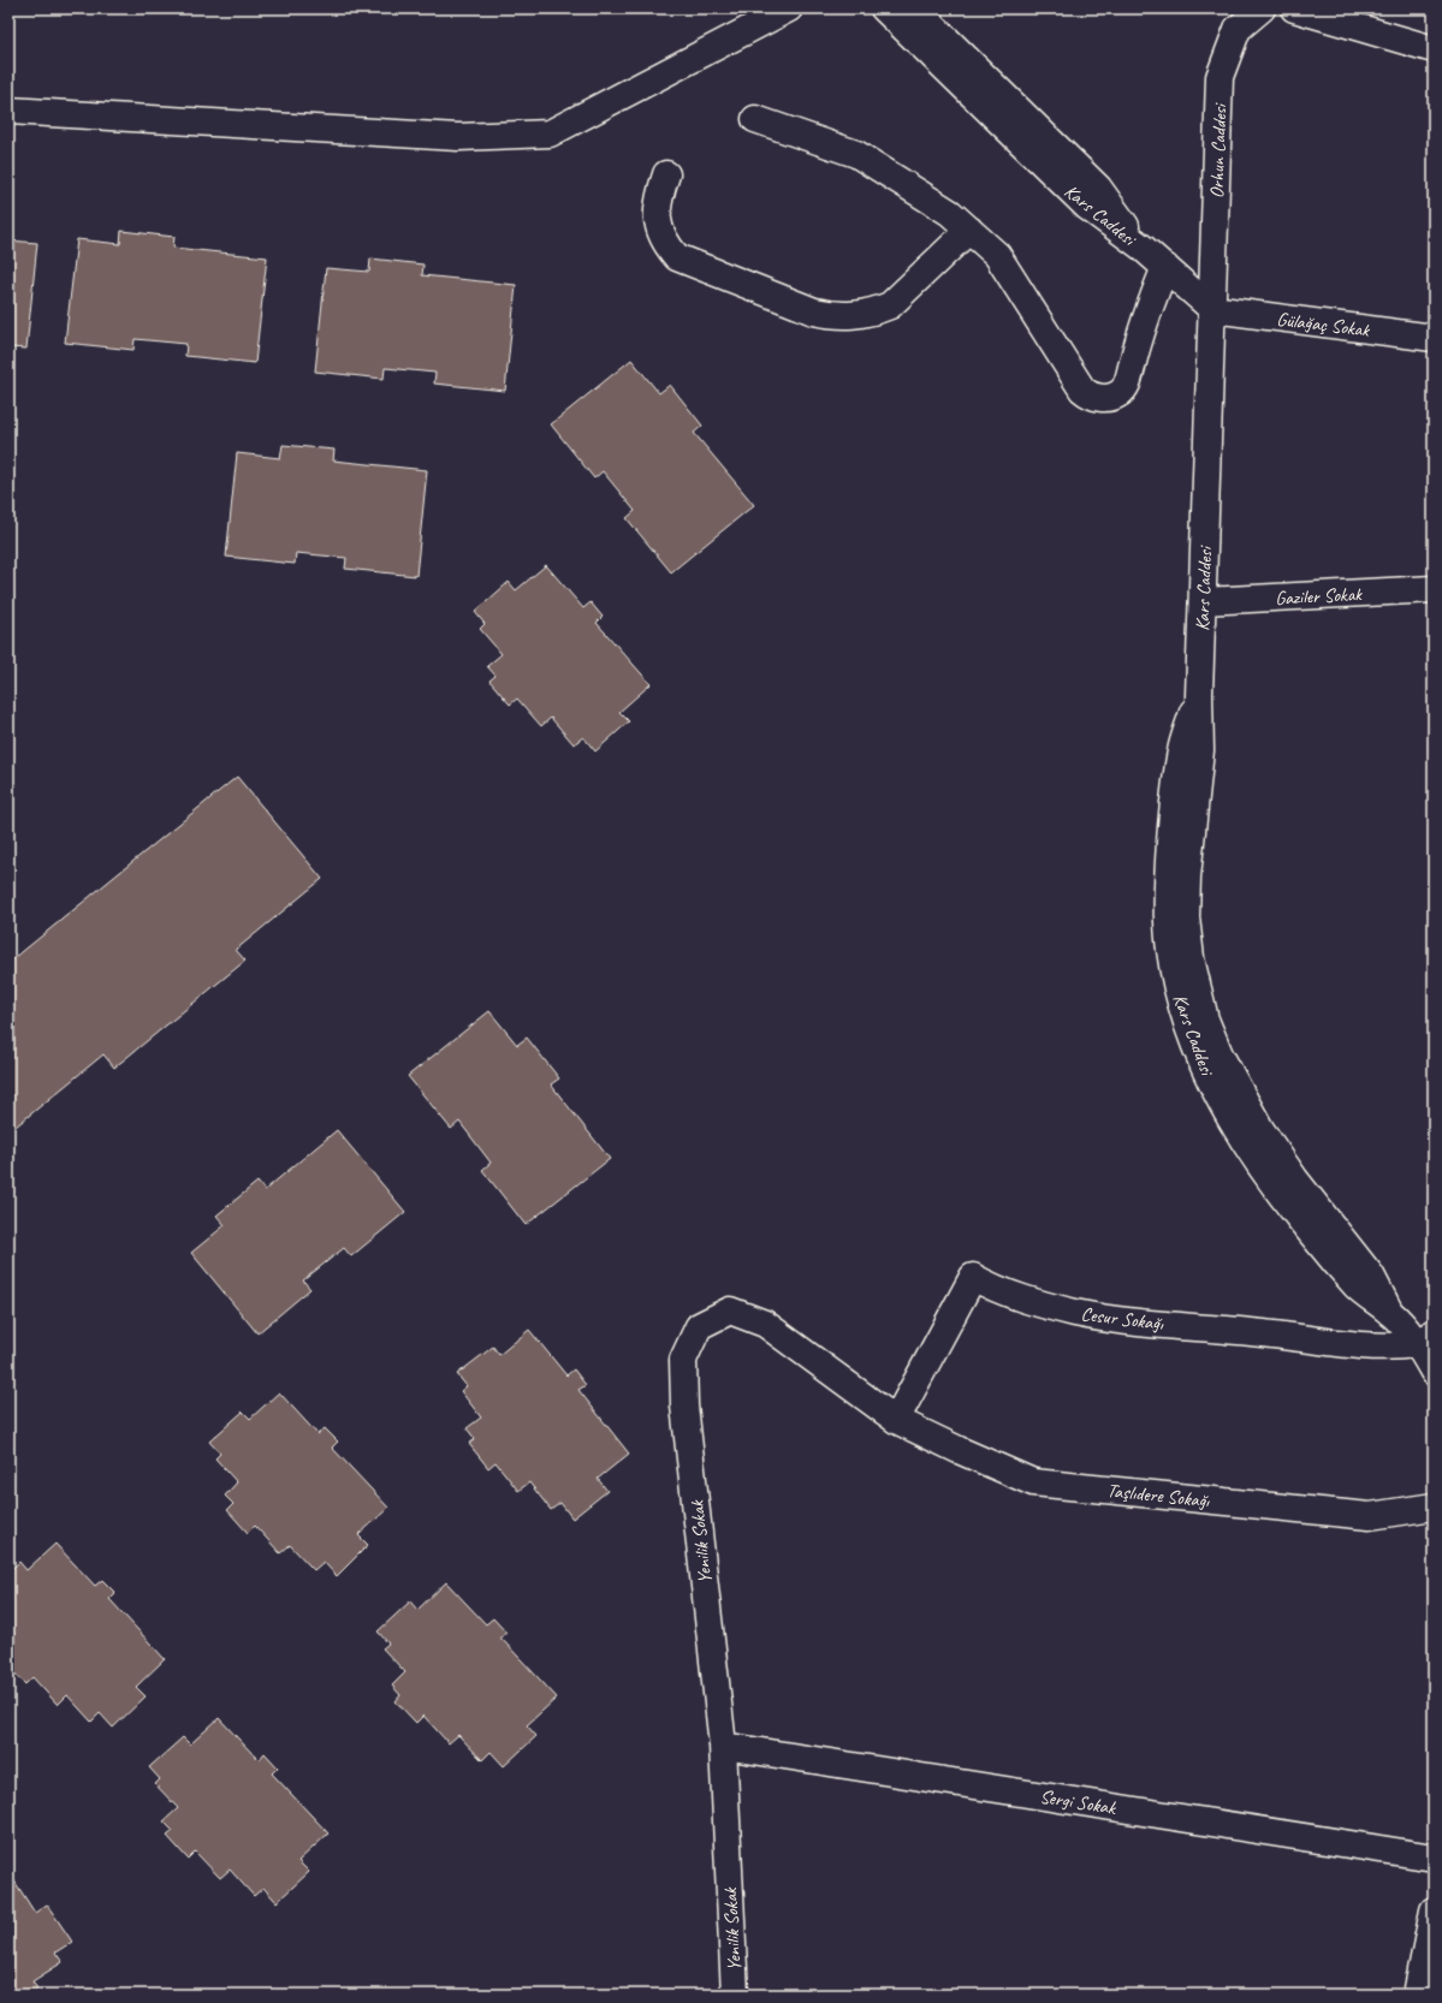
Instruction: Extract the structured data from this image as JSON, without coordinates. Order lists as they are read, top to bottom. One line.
{"streets":{"street":["Orhun Caddesi","Kars Caddesi","Gülağaç Sokak","Gaziler Sokak","Cesur Sokağı","Taşlıdere Sokağı","Yenilik Sokak","Sergi Sokak"]},"crossings":[["Orhun Caddesi","Kars Caddesi"],["Orhun Caddesi","Gülağaç Sokak"],["Kars Caddesi","Gülağaç Sokak"],["Kars Caddesi","Gaziler Sokak"],["Kars Caddesi","Cesur Sokağı"],["Cesur Sokağı","Taşlıdere Sokağı"],["Cesur Sokağı","Yenilik Sokak"],["Taşlıdere Sokağı","Yenilik Sokak"],["Yenilik Sokak","Sergi Sokak"]]}
